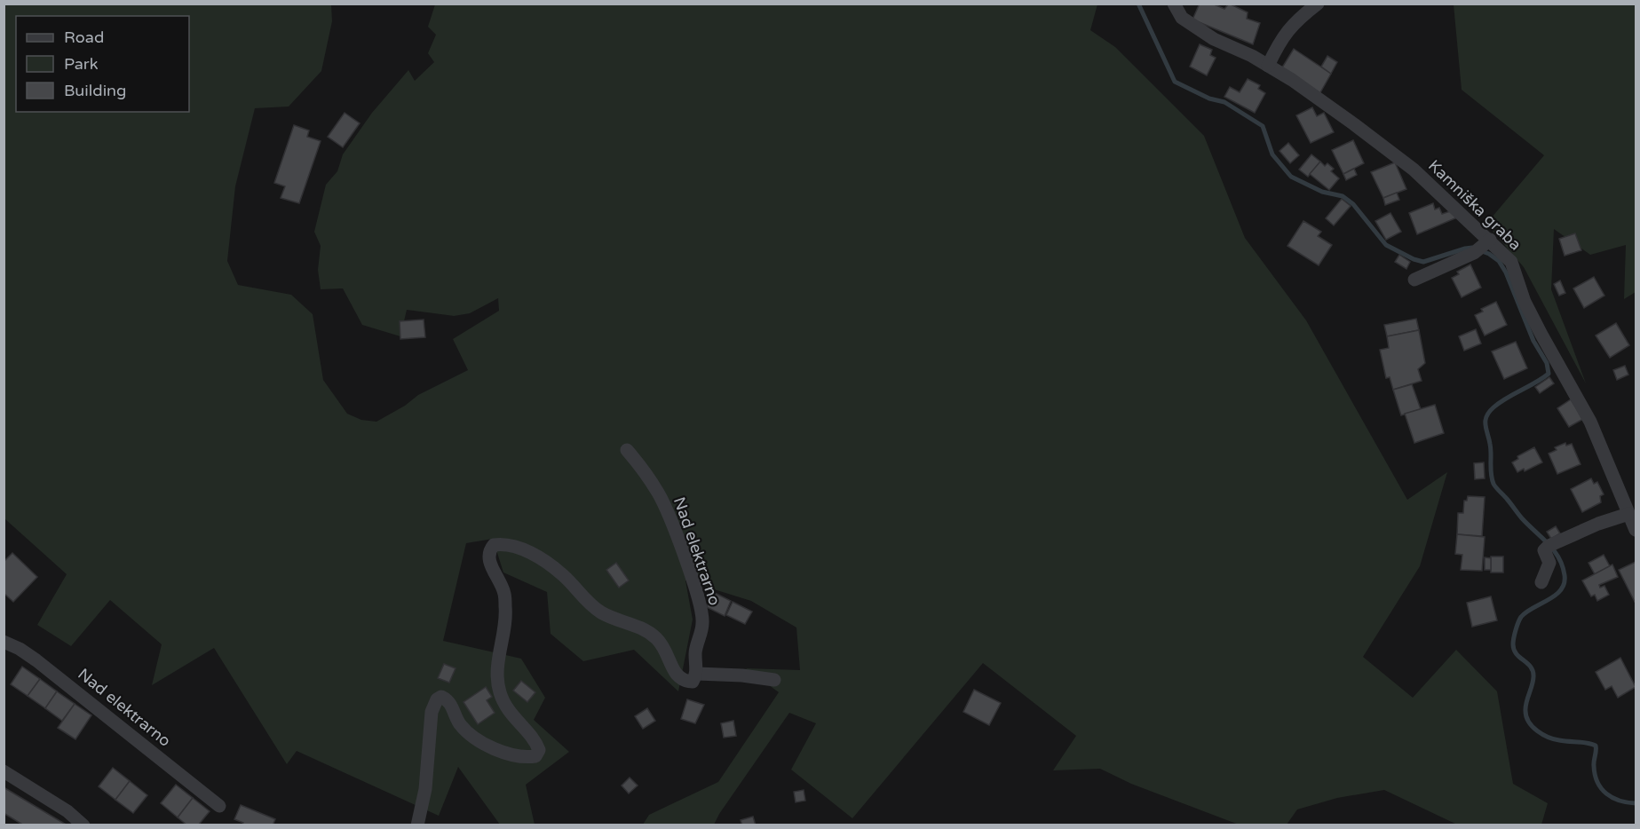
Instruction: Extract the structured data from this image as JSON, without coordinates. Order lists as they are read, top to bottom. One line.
{"streets":{"street":["Kamniška graba","Nad elektrarno"]},"legend":["Road","Park","Building"]}
